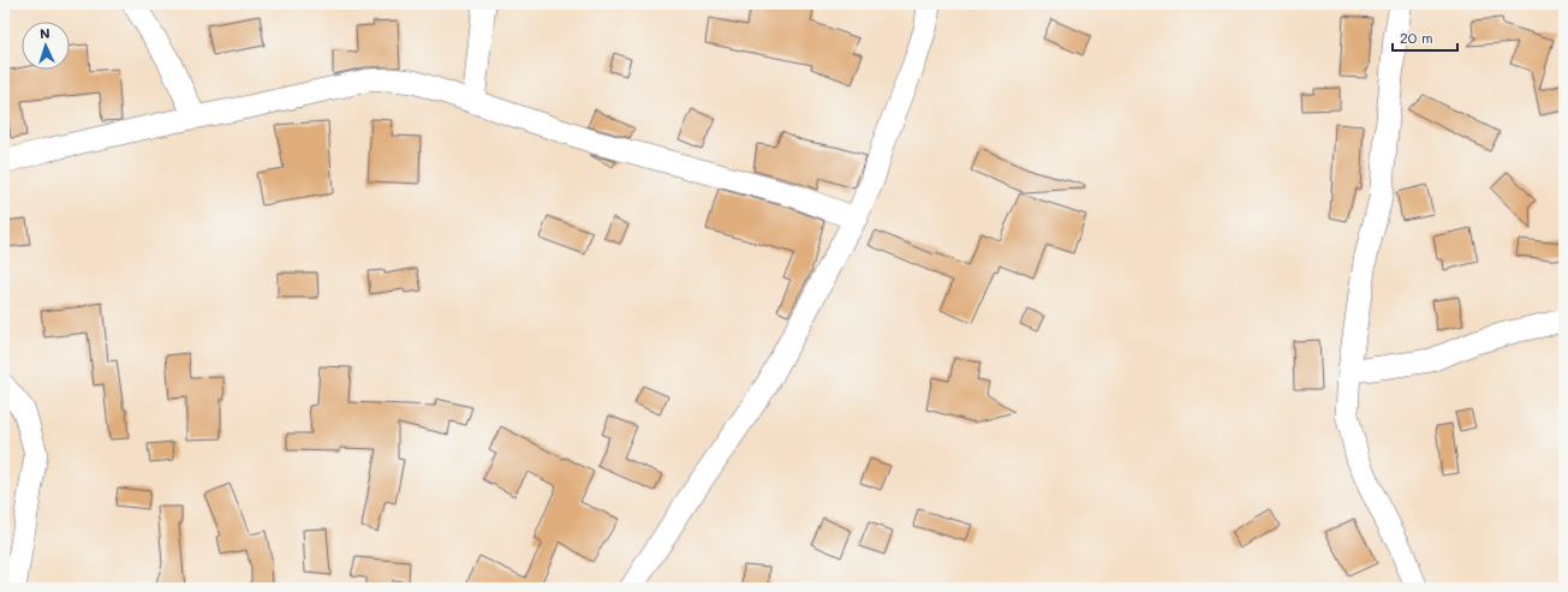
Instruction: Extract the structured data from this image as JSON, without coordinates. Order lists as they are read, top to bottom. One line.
{"scale_bar":"20 m","north":"top"}
